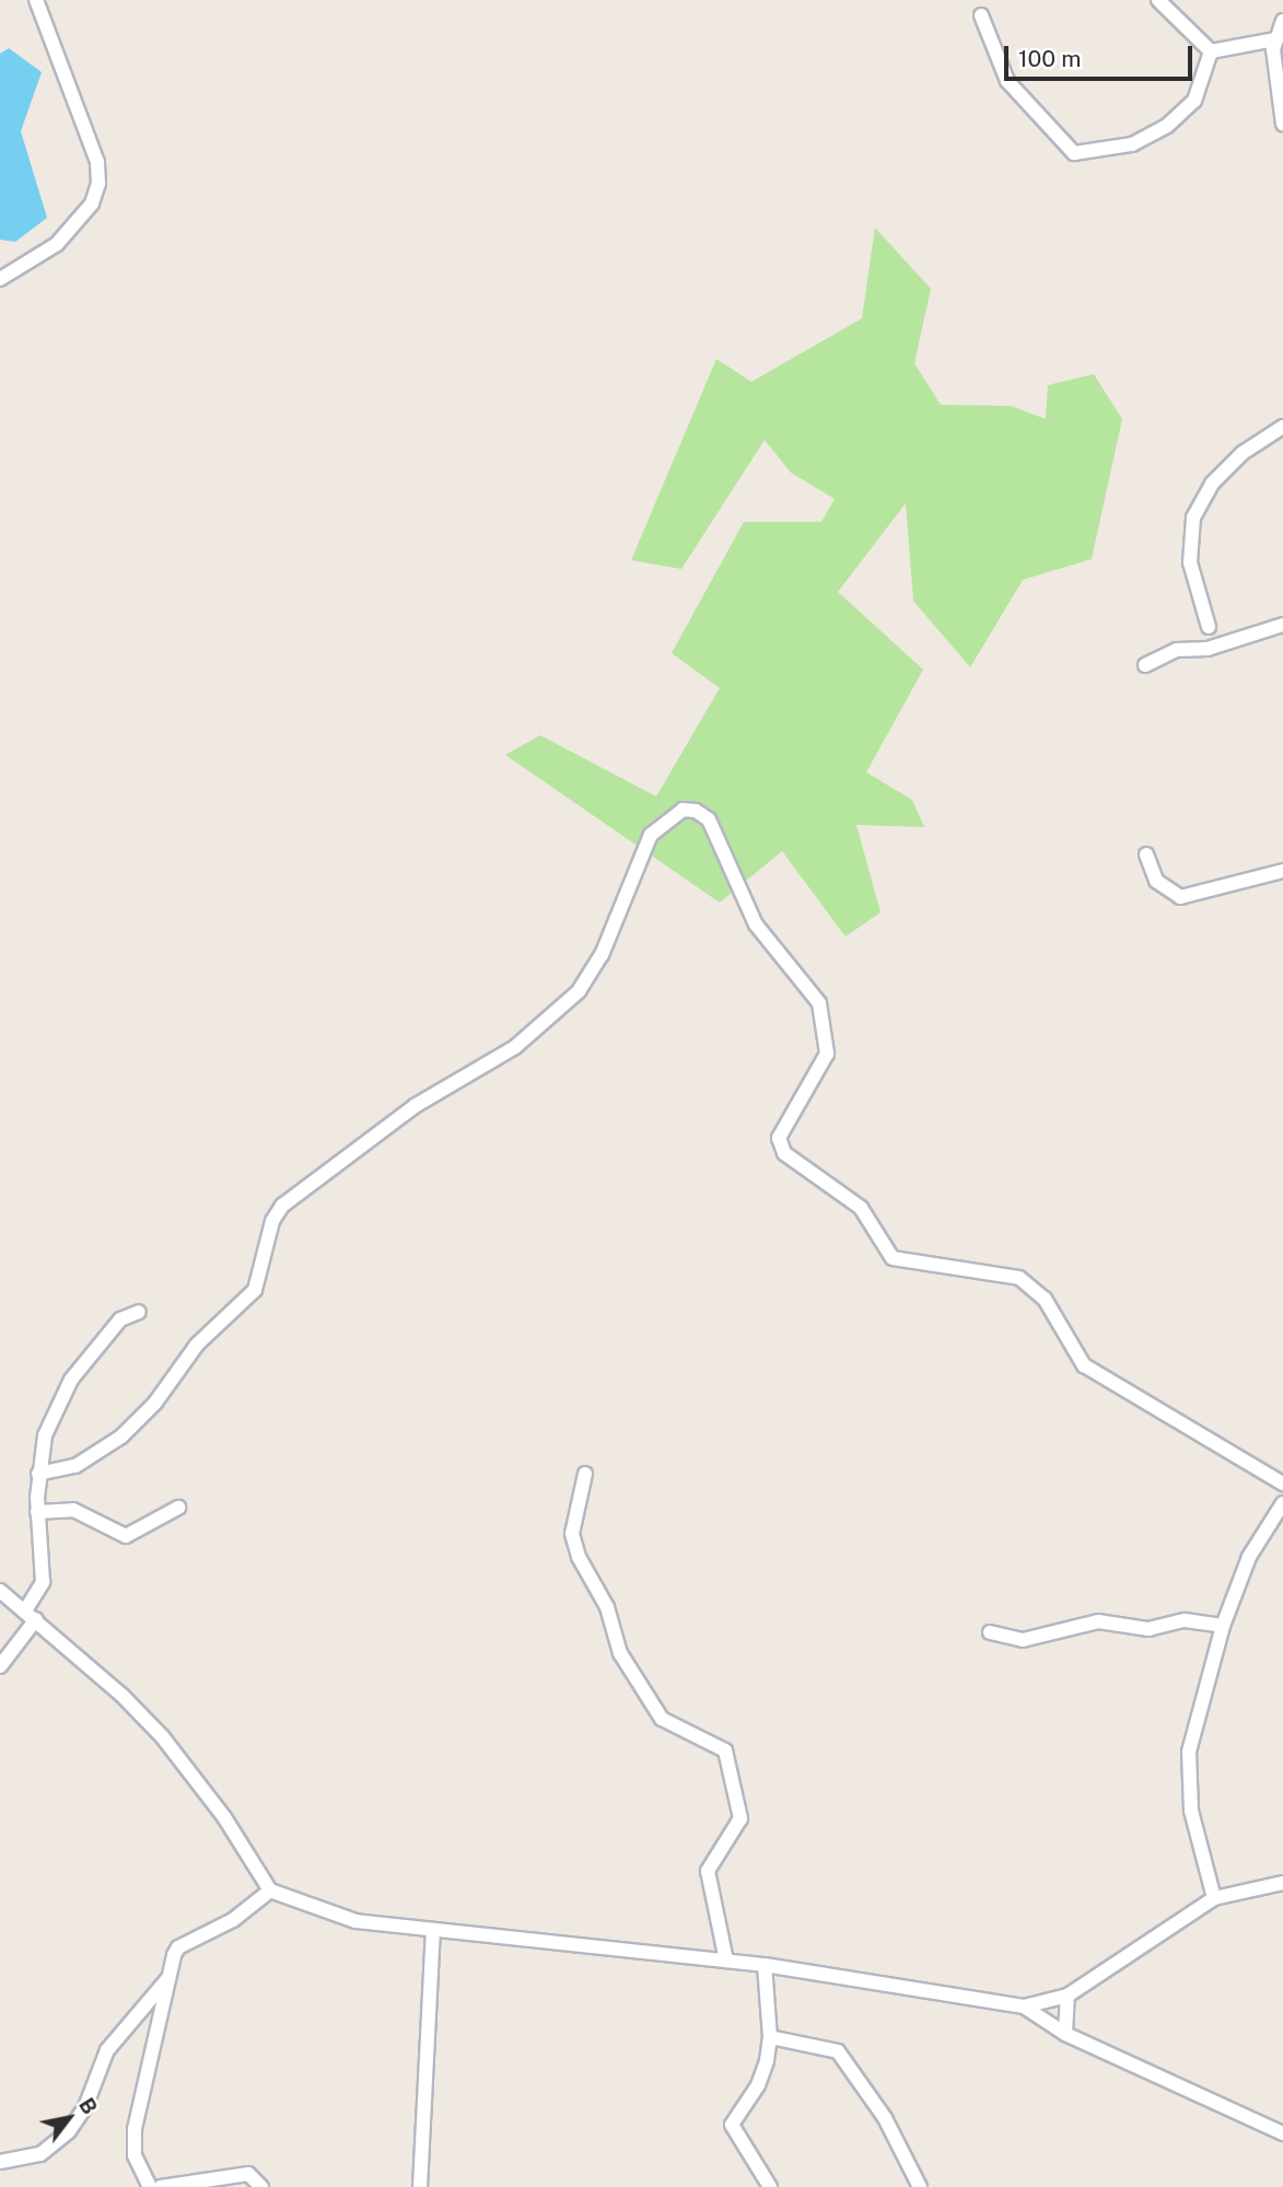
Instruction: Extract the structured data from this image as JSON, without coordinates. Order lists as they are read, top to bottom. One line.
{"scale_bar":"100 m","north":"top right"}
